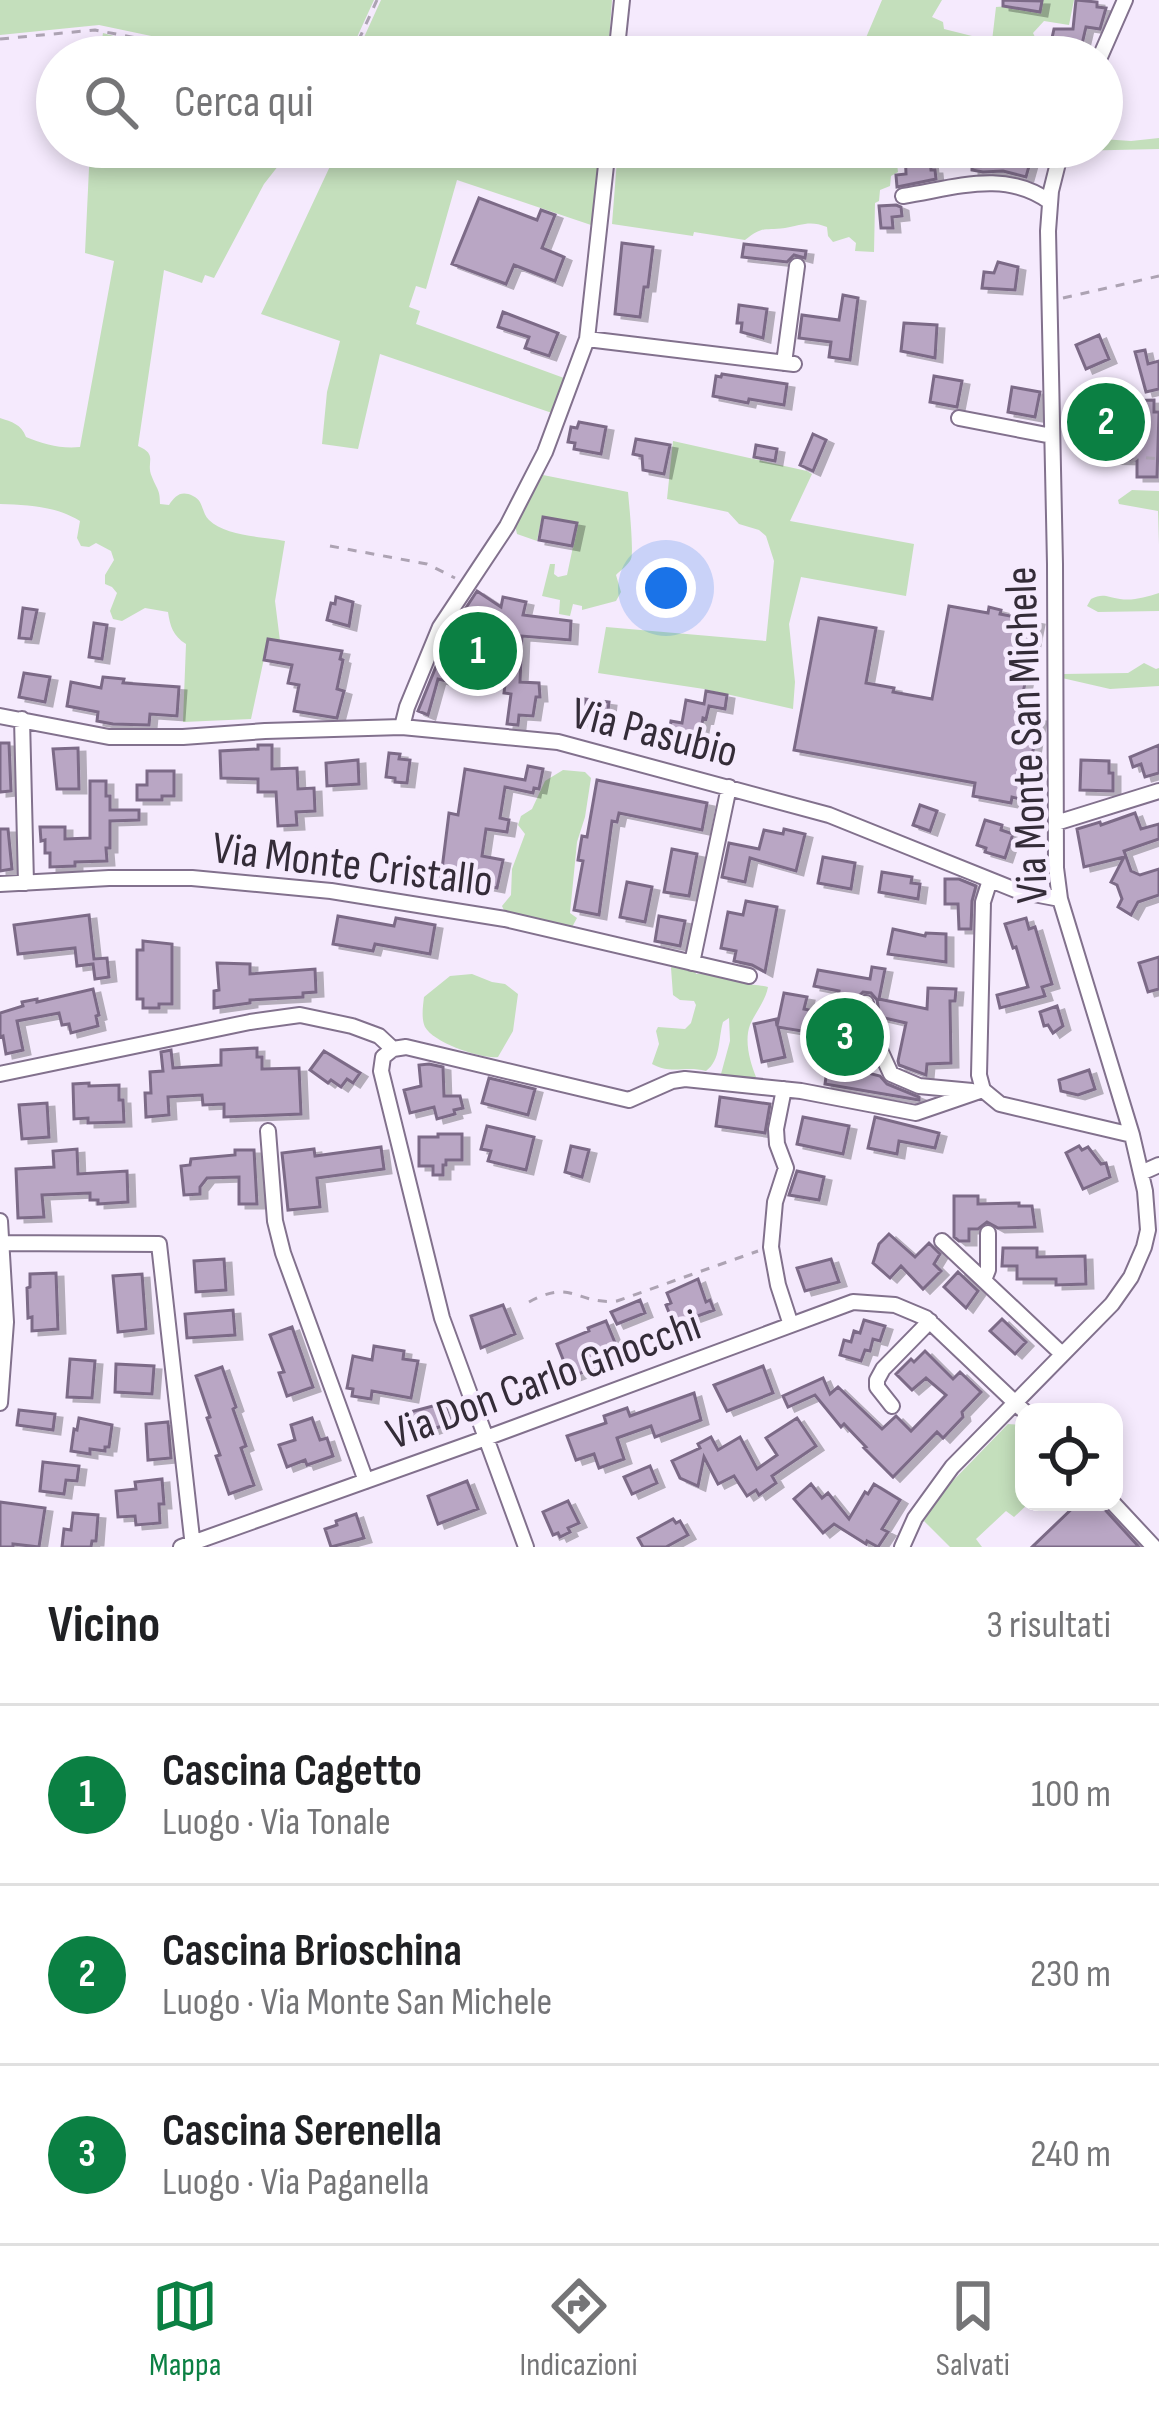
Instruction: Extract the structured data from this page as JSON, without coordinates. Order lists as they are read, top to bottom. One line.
{"streets":{"street":["Via Pasubio","Via Monte San Michele","Via Monte Cristallo","Via Don Carlo Gnocchi"]},"crossings":[["Via Pasubio","Via Monte San Michele"]],"page":{"search":"Cerca qui","pins":["2","1","3"],"heading":["Vicino","3 risultati"],"list":[{"mark":"1","name":"Cascina Cagetto","note":"Luogo · Via Tonale","value":"100 m"},{"mark":"2","name":"Cascina Brioschina","note":"Luogo · Via Monte San Michele","value":"230 m"},{"mark":"3","name":"Cascina Serenella","note":"Luogo · Via Paganella","value":"240 m"}],"nav":["Mappa","Indicazioni","Salvati"]}}
